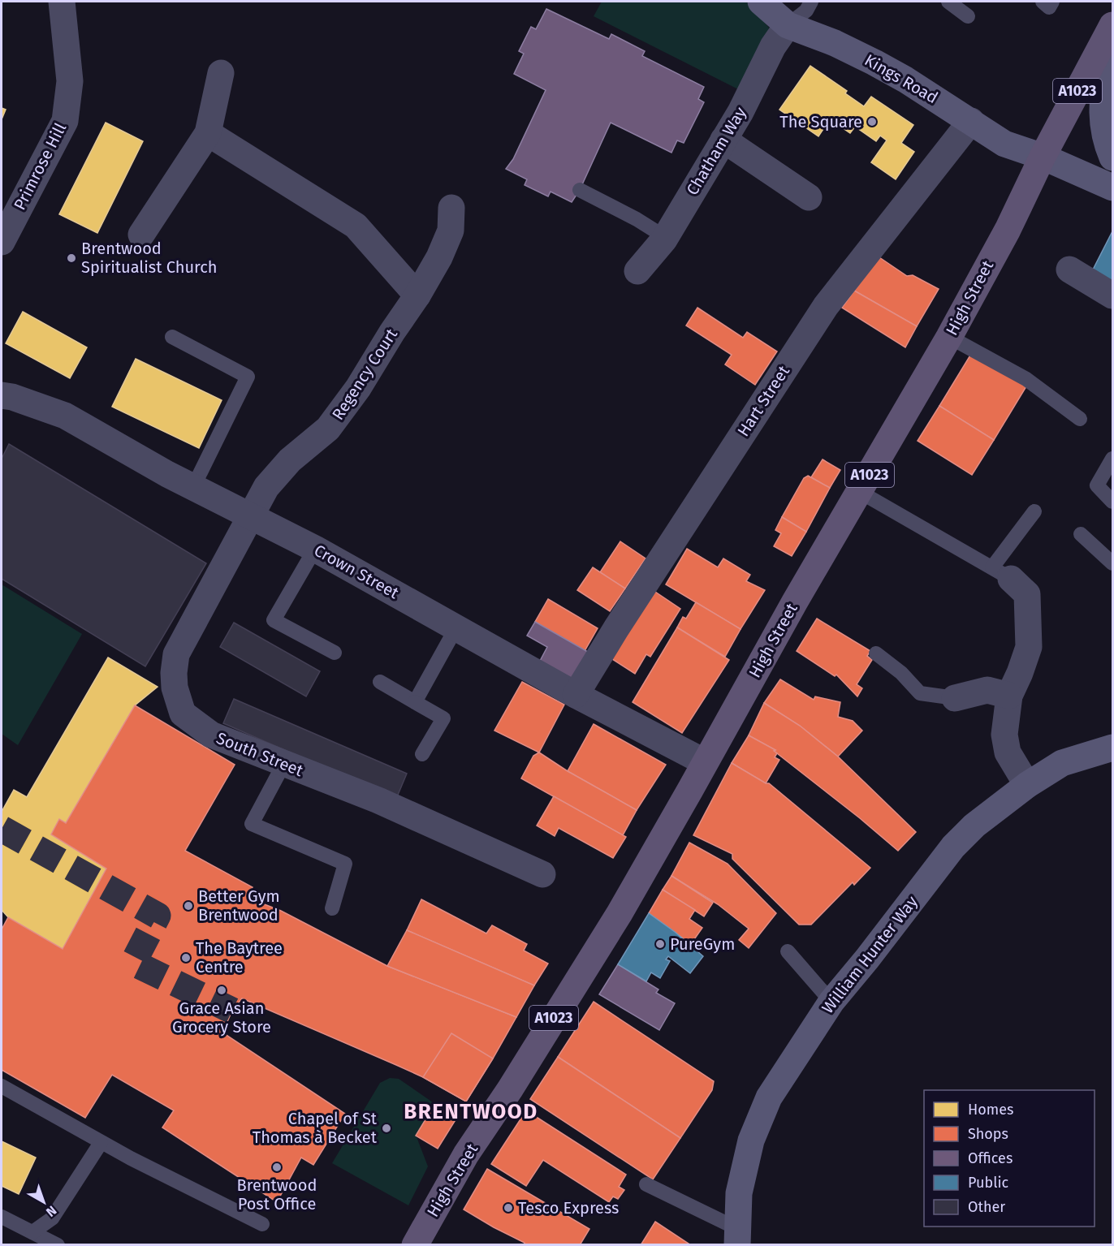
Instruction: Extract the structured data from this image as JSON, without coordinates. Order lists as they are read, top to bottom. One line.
{"streets":{"main road":["A1023","High Street"],"street":["Kings Road","Chatham Way","Primrose Hill","Regency Court","Hart Street","Crown Street","South Street","William Hunter Way"]},"crossings":[["Kings Road","Chatham Way"],["Kings Road","High Street"],["Kings Road","Hart Street"],["High Street","Crown Street"],["Regency Court","Crown Street"],["Regency Court","South Street"],["Hart Street","Crown Street"],["Crown Street","South Street"]],"districts":["BRENTWOOD"],"places":["The Square","Brentwood Spiritualist Church","Better Gym Brentwood","PureGym","The Baytree Centre","Grace Asian Grocery Store","Chapel of St Thomas à Becket","Brentwood Post Office","Tesco Express"],"legend":["Homes","Shops","Offices","Public","Other"],"north":"bottom right"}
